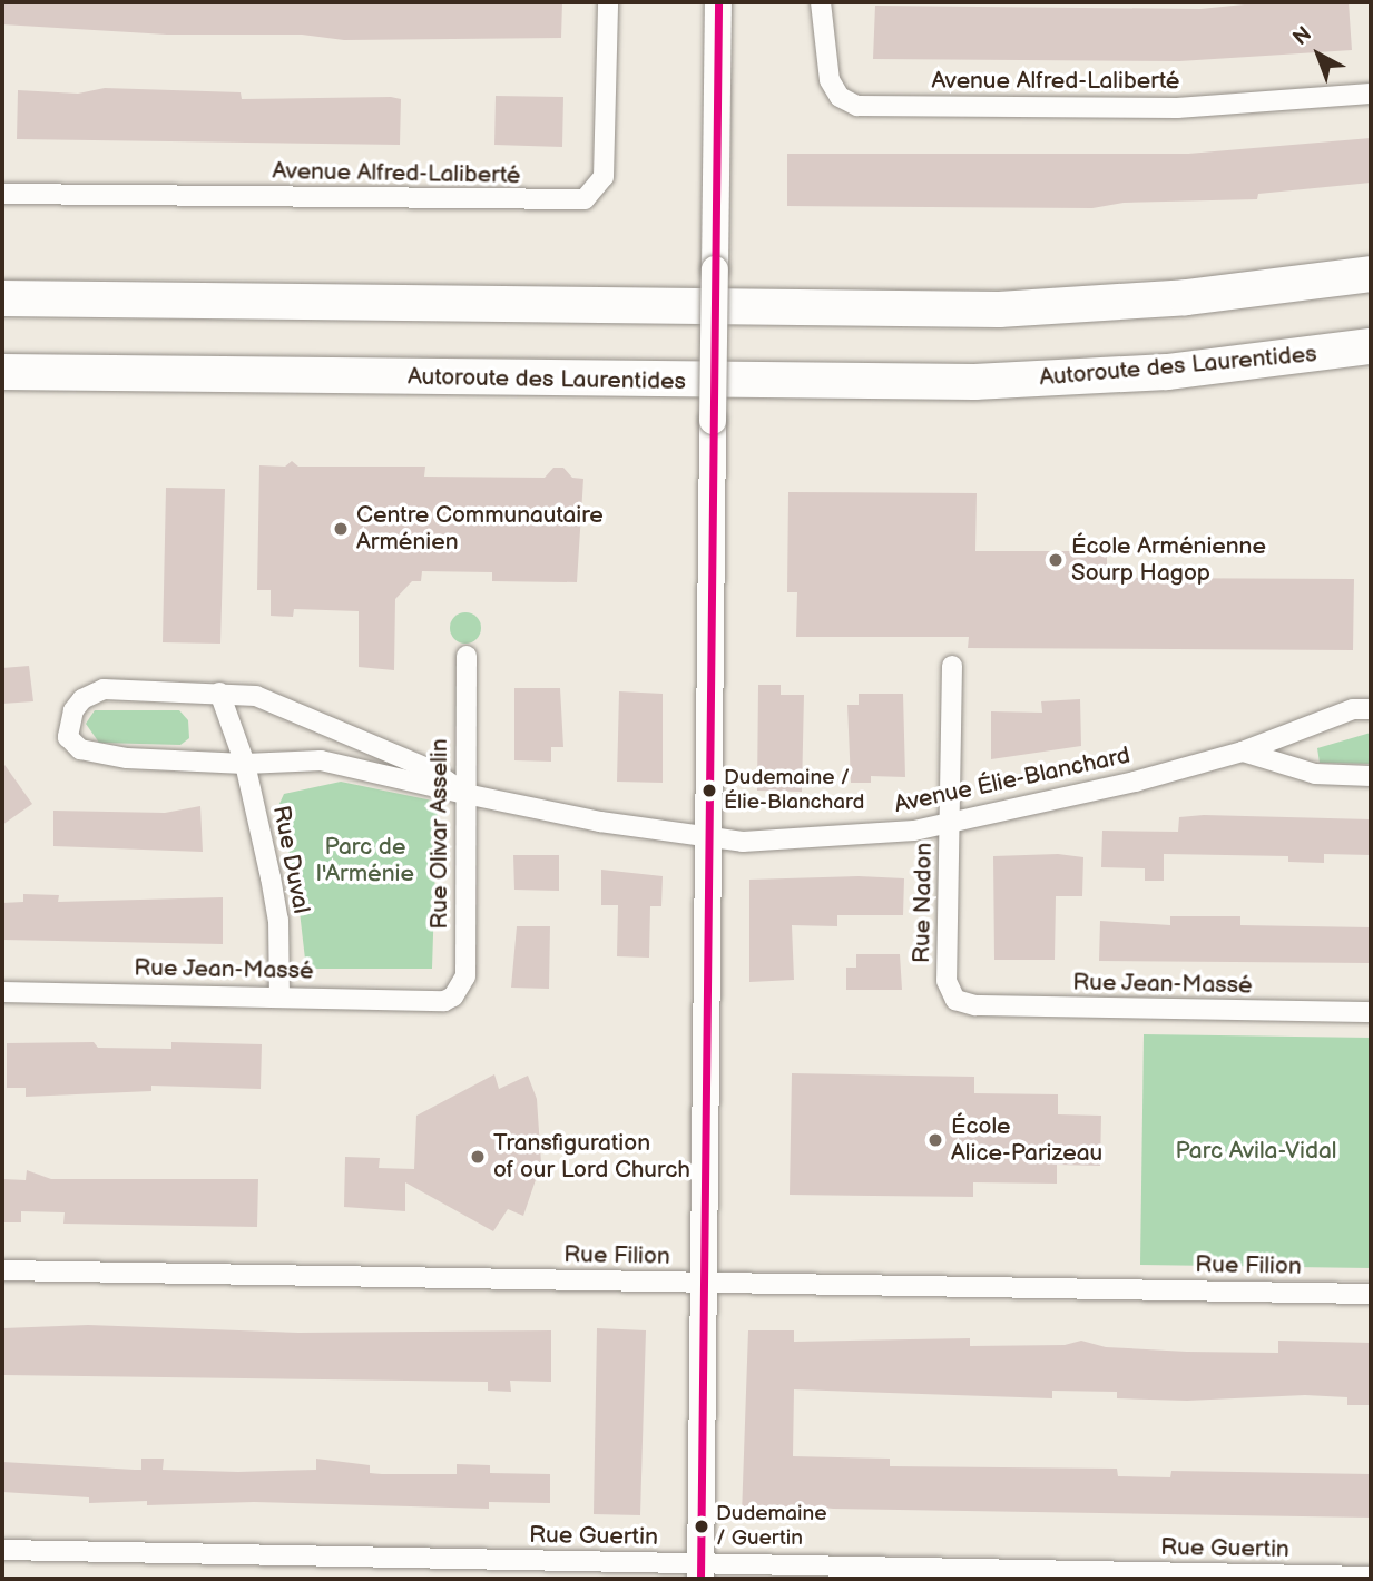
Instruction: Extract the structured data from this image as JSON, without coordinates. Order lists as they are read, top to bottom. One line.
{"streets":{"highway":["Autoroute des Laurentides"],"street":["Avenue Alfred-Laliberté","Avenue Élie-Blanchard","Rue Olivar Asselin","Rue Duval","Rue Nadon","Rue Jean-Massé","Rue Filion","Rue Guertin"]},"crossings":[["Avenue Élie-Blanchard","Rue Olivar Asselin"],["Avenue Élie-Blanchard","Rue Duval"],["Avenue Élie-Blanchard","Rue Nadon"],["Rue Olivar Asselin","Rue Jean-Massé"],["Rue Duval","Rue Jean-Massé"],["Rue Nadon","Rue Jean-Massé"]],"parks":["Parc de l'Arménie","Parc Avila-Vidal"],"places":["Centre Communautaire Arménien","École Arménienne Sourp Hagop","Dudemaine / Élie-Blanchard","École Alice-Parizeau","Transfiguration of our Lord Church","Dudemaine / Guertin"],"north":"top left"}
